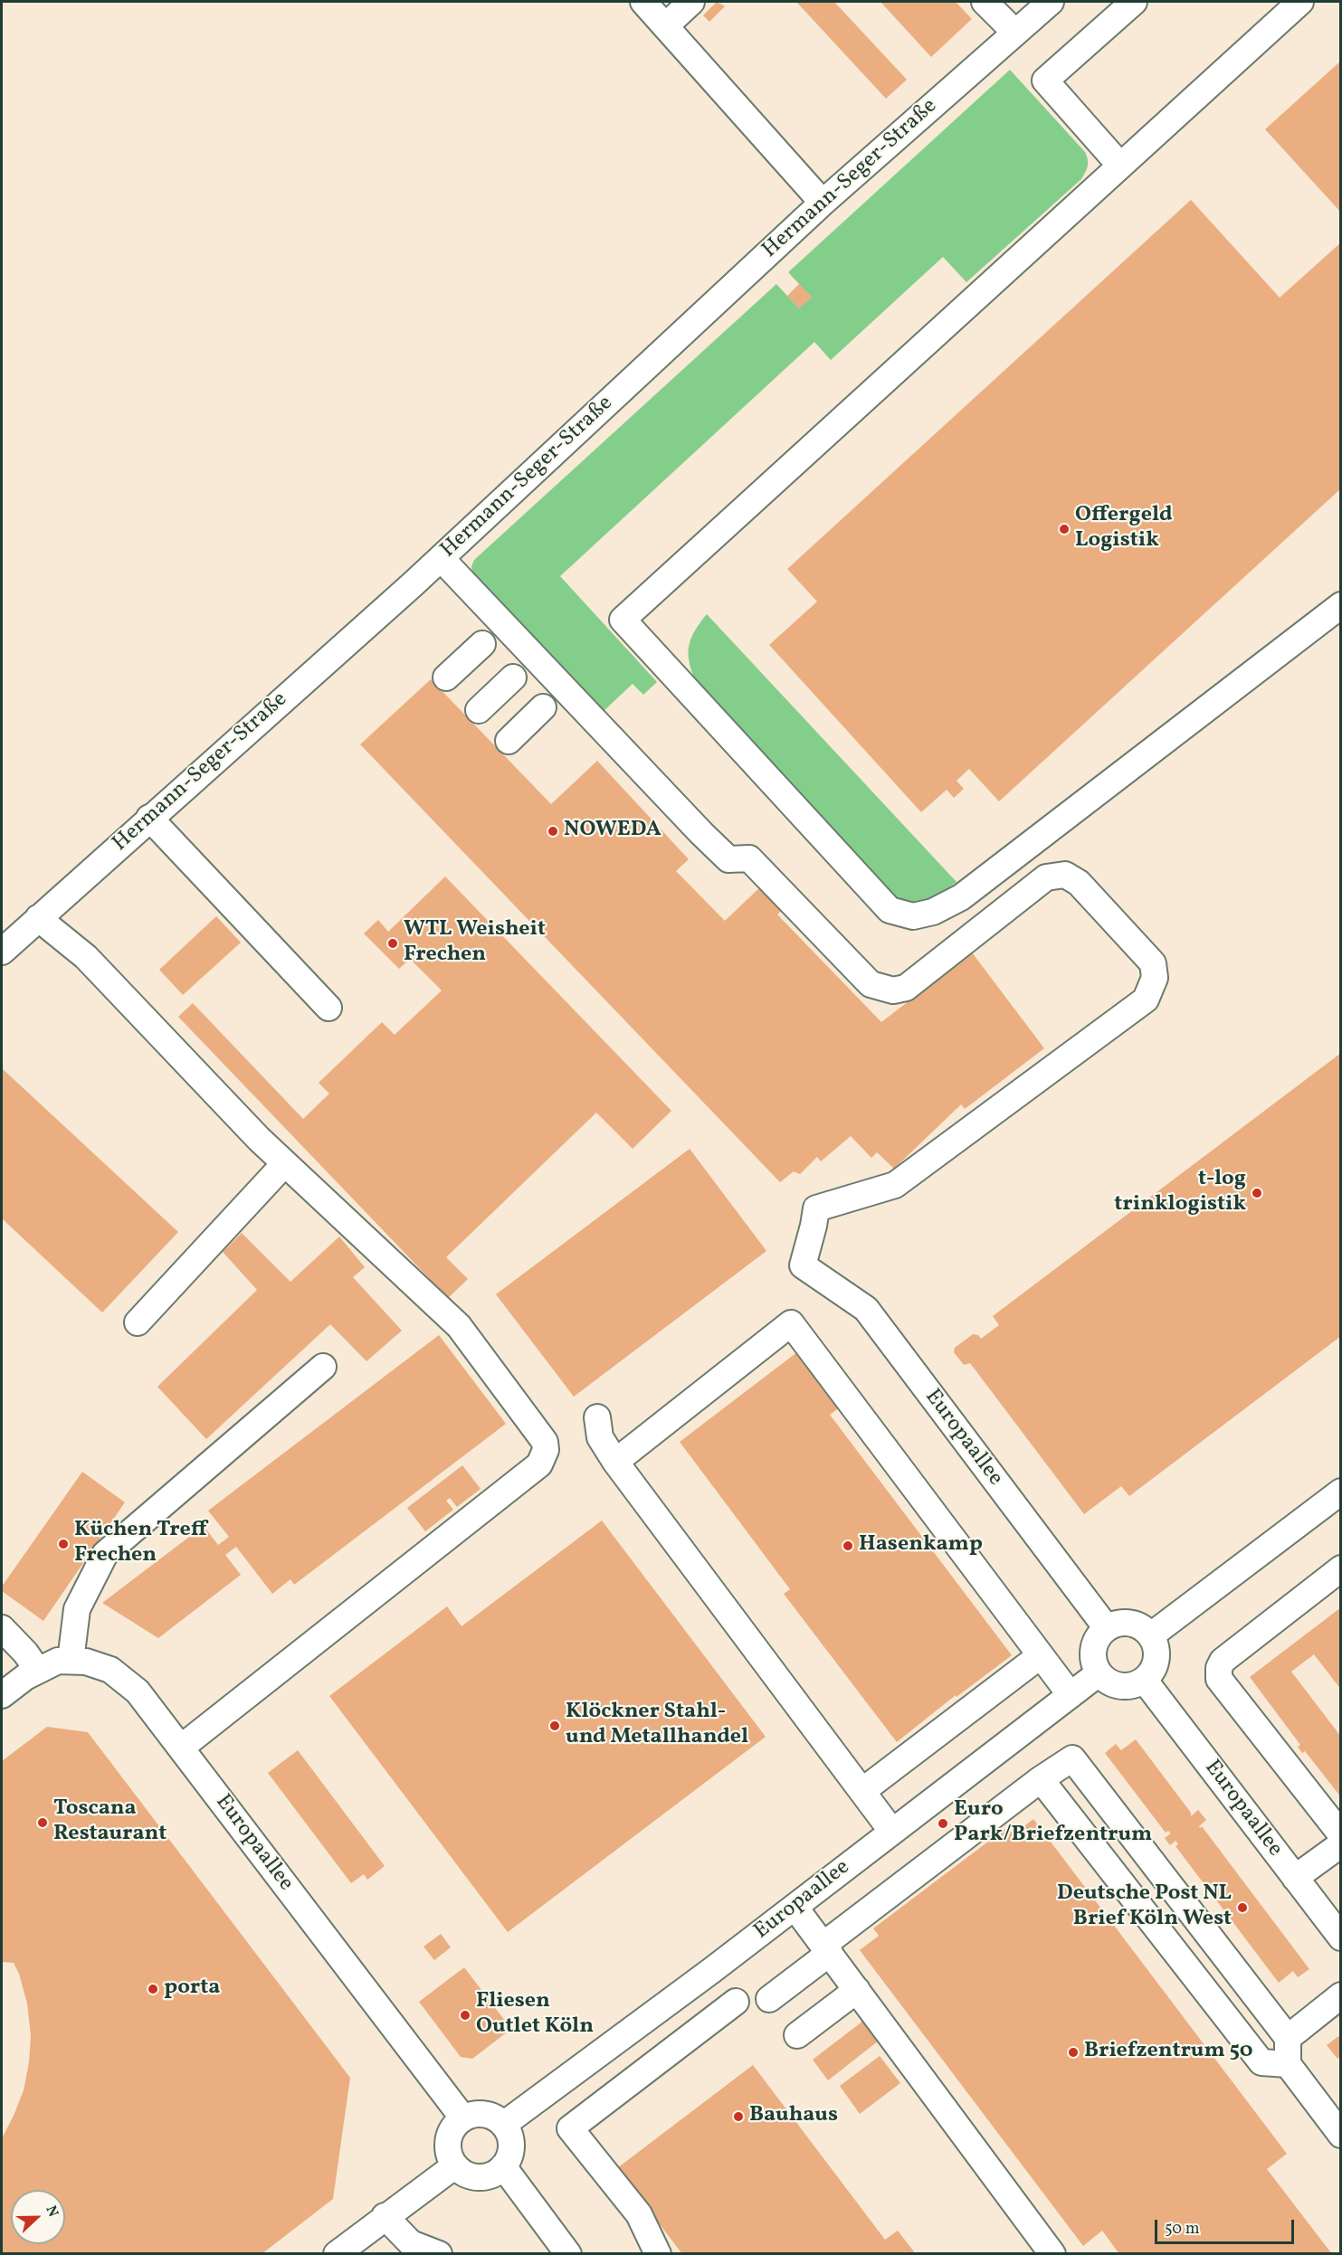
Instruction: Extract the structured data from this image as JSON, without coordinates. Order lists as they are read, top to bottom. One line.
{"streets":{"street":["Hermann-Seger-Straße","Europaallee"]},"crossings":[["Hermann-Seger-Straße","Europaallee"]],"places":["Offergeld Logistik","NOWEDA","WTL Weisheit Frechen","t-log trinklogistik","Küchen Treff Frechen","Hasenkamp","Klöckner Stahl- und Metallhandel","Toscana Restaurant","Euro Park/Briefzentrum","Deutsche Post NL Brief Köln West","porta","Fliesen Outlet Köln","Briefzentrum 50","Bauhaus"],"scale_bar":"50 m","north":"right"}
